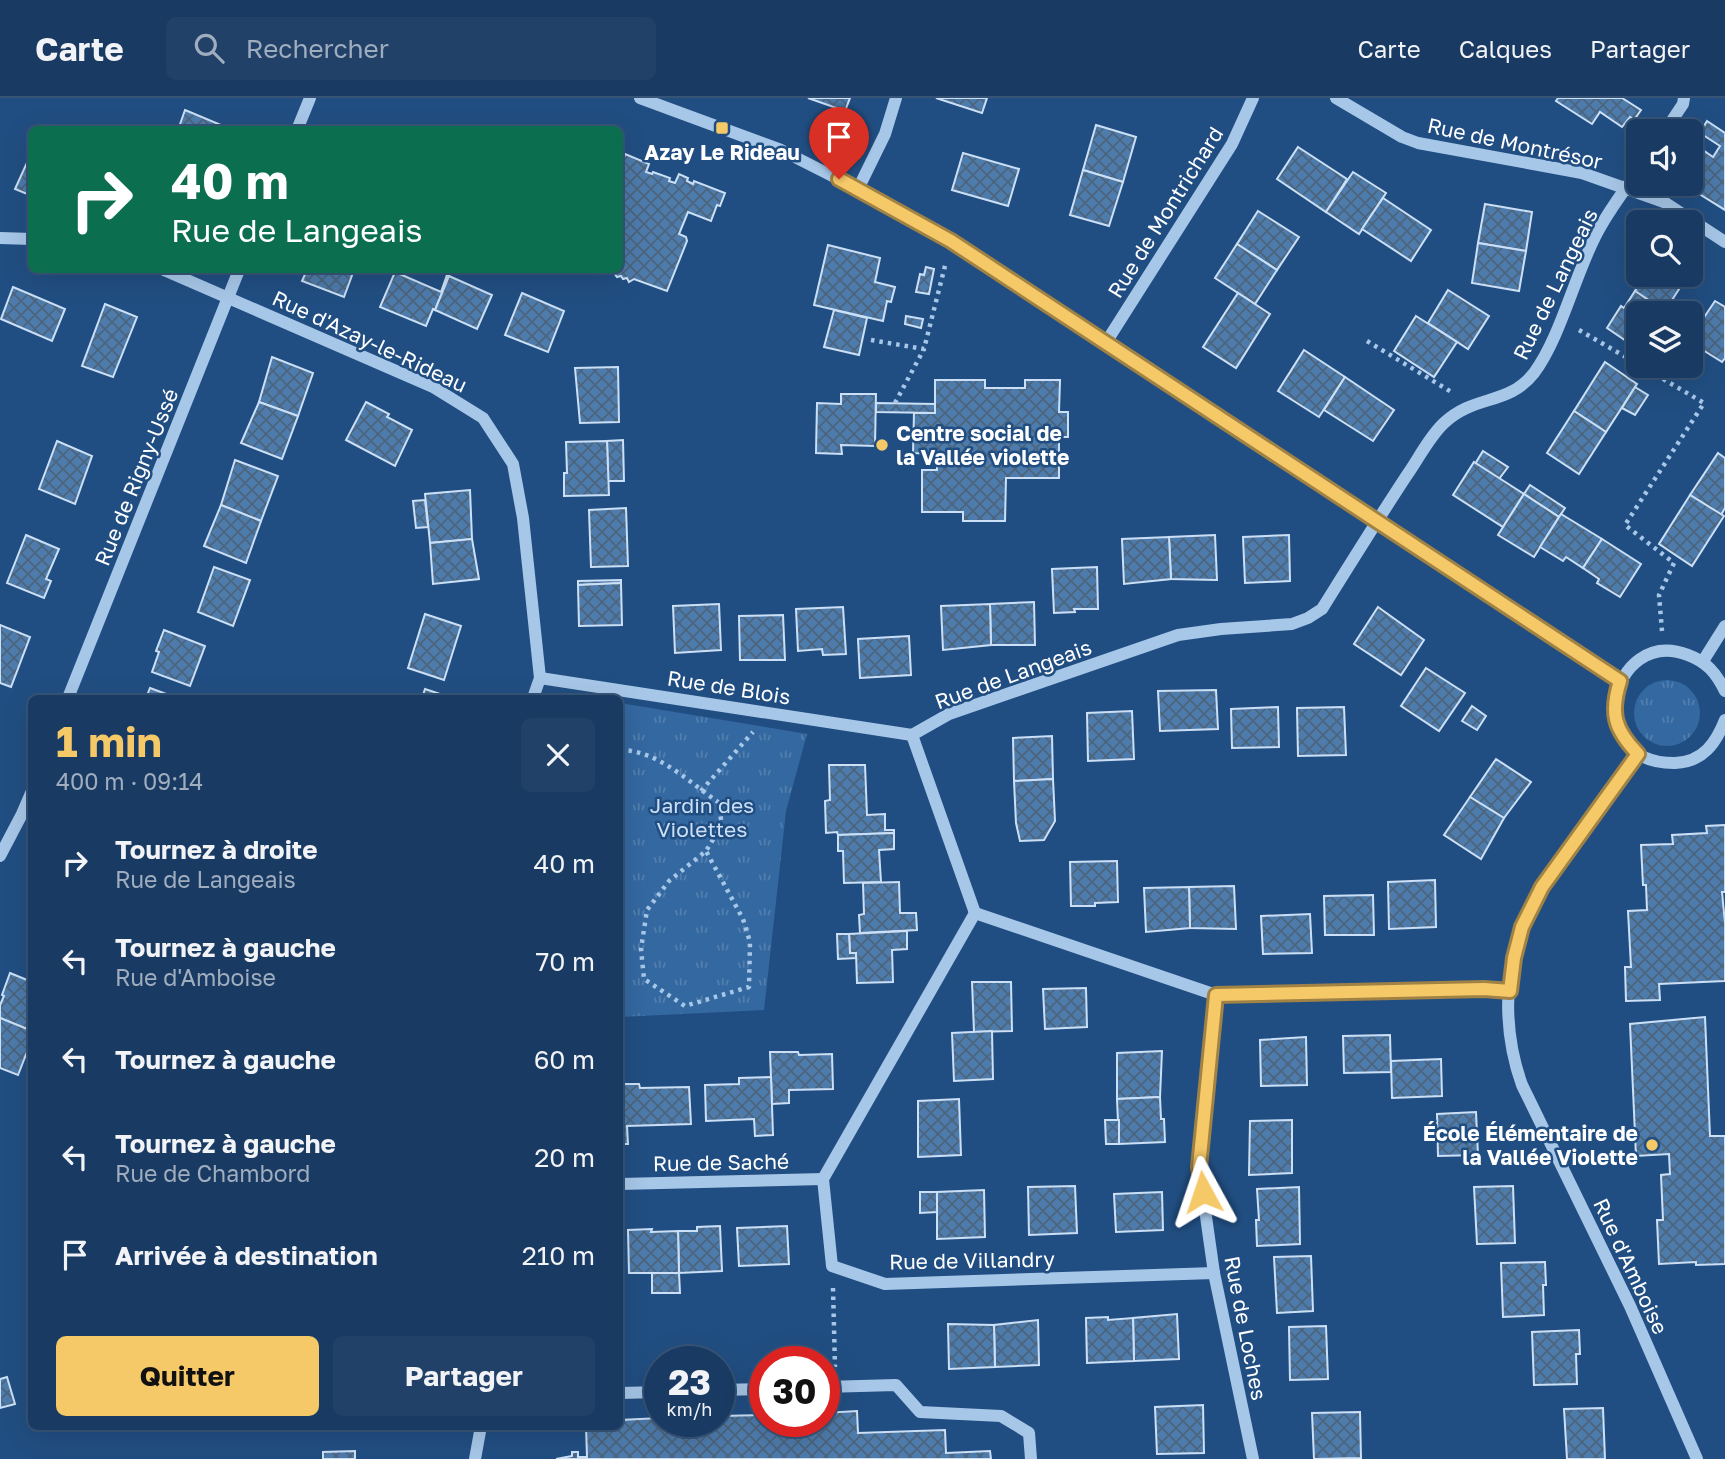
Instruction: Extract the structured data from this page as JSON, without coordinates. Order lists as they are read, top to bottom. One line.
{"streets":{"street":["Rue de Montrésor","Rue de Montrichard","Rue de Langeais","Rue d'Azay-le-Rideau","Rue de Rigny-Ussé","Rue de Blois","Rue de Saché","Rue de Villandry","Rue d'Amboise","Rue de Loches"]},"crossings":[["Rue de Montrésor","Rue de Langeais"],["Rue de Langeais","Rue de Blois"],["Rue d'Azay-le-Rideau","Rue de Rigny-Ussé"],["Rue d'Azay-le-Rideau","Rue de Blois"],["Rue de Villandry","Rue de Loches"]],"parks":["Jardin des Violettes"],"places":{"transit":["Azay Le Rideau"],"other":["Centre social de la Vallée violette","École Élémentaire de la Vallée Violette"]},"page":{"header":"Carte","search":"Rechercher","nav":["Carte","Calques","Partager"],"turn":["40 m","Rue de Langeais"],"heading":["1 min","400 m · 09:14"],"list":[{"name":"Tournez à droite","note":"Rue de Langeais","value":"40 m"},{"name":"Tournez à gauche","note":"Rue d'Amboise","value":"70 m"},{"name":"Tournez à gauche","value":"60 m"},{"name":"Tournez à gauche","note":"Rue de Chambord","value":"20 m"},{"name":"Arrivée à destination","value":"210 m"}],"buttons":["Quitter","Partager"],"speed":"23 km/h","limit":"30"}}
